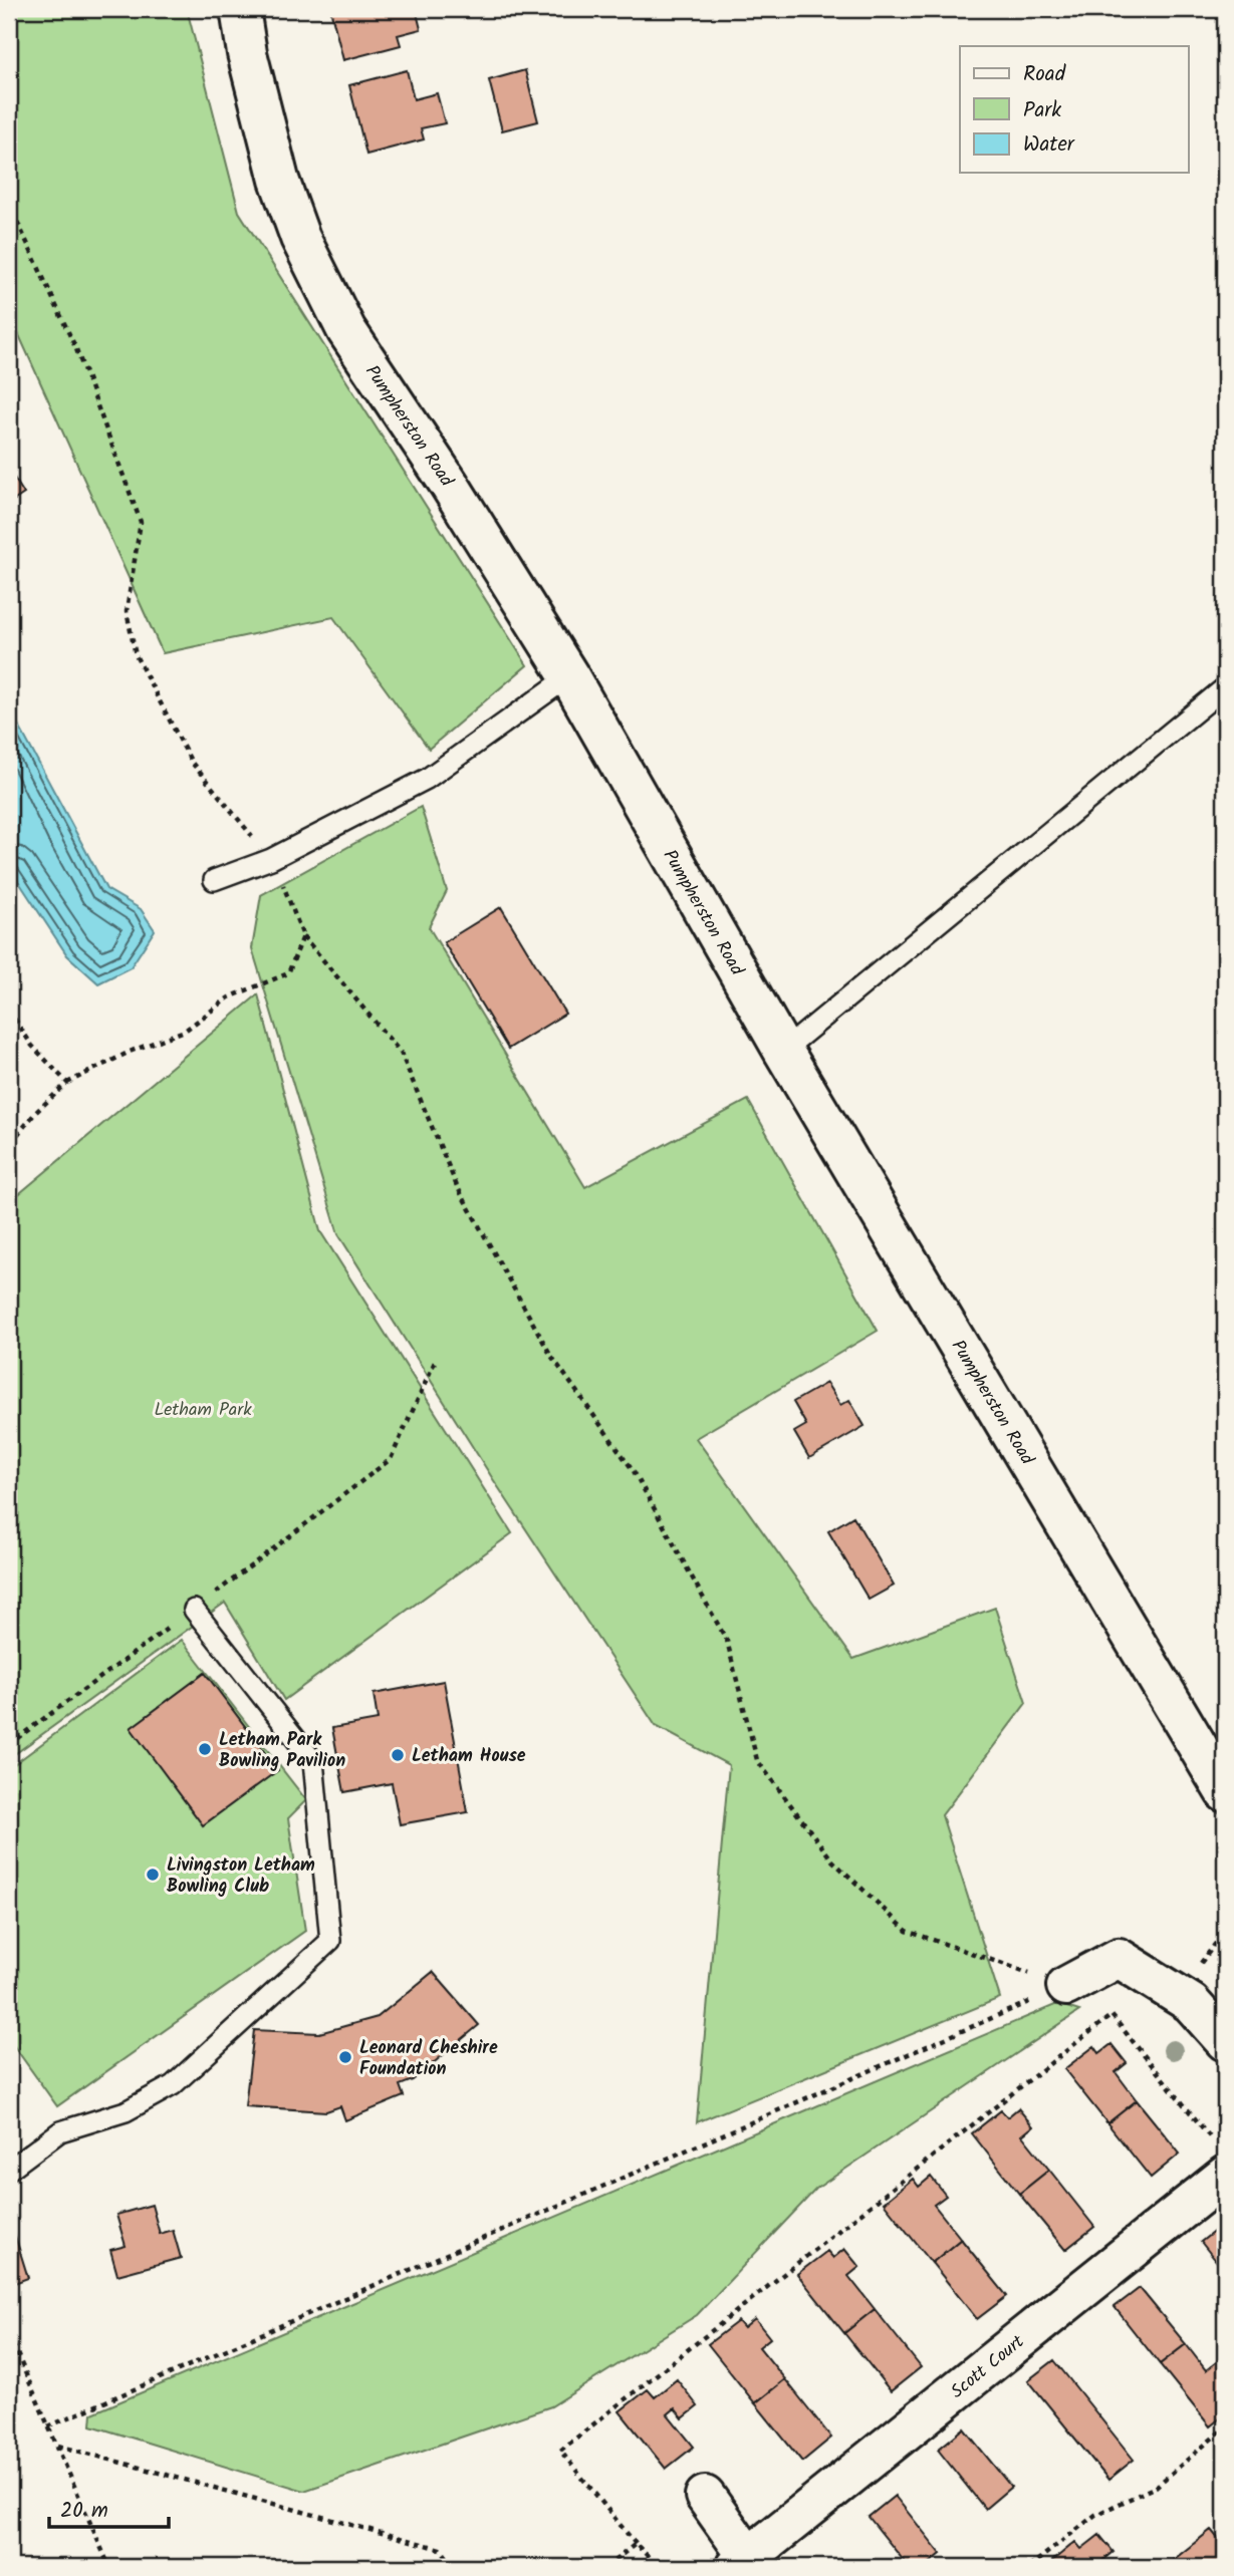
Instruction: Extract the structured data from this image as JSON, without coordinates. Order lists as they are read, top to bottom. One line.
{"streets":{"main road":["Pumpherston Road","Scott Court"]},"parks":["Letham Park"],"places":["Letham Park Bowling Pavilion","Letham House","Livingston Letham Bowling Club","Leonard Cheshire Foundation"],"legend":["Road","Park","Water"],"scale_bar":"20 m"}
